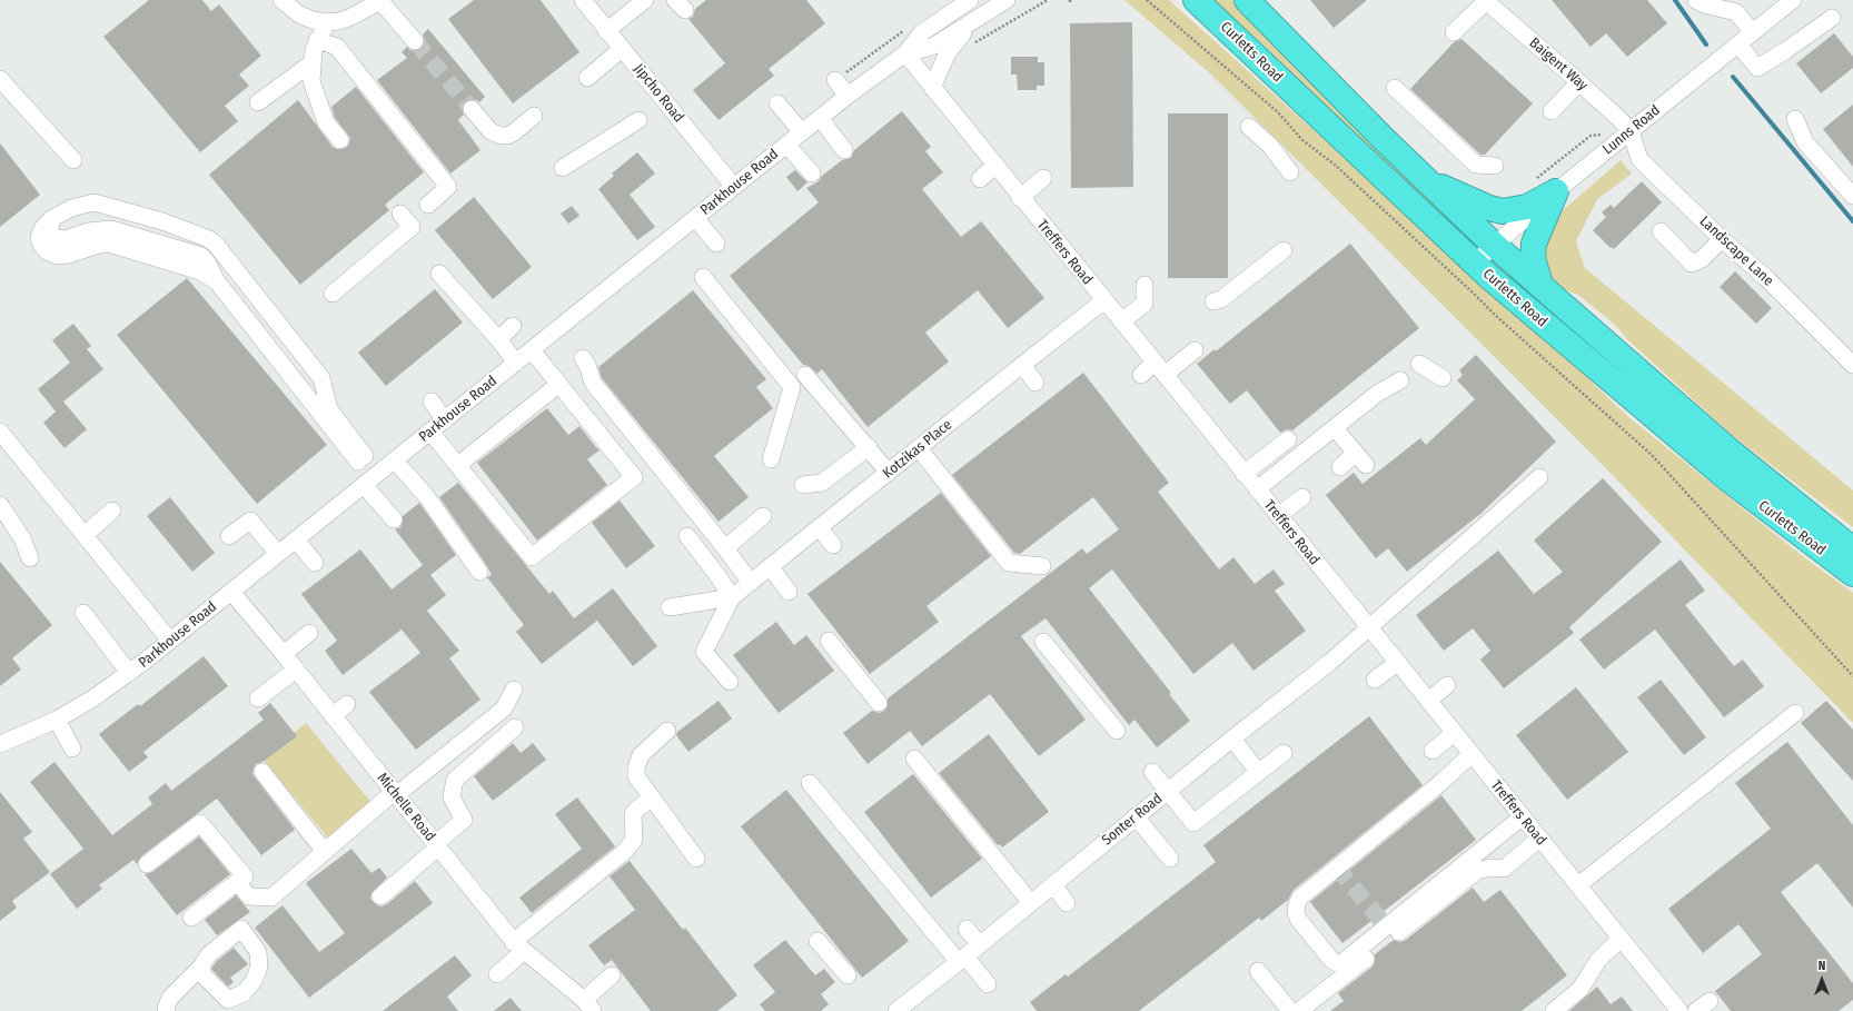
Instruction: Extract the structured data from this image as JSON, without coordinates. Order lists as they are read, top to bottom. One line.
{"streets":{"highway":["Curletts Road"],"street":["Baigent Way","Jipcho Road","Lunns Road","Parkhouse Road","Landscape Lane","Treffers Road","Kotzikas Place","Michelle Road","Sonter Road"]},"crossings":[["Curletts Road","Lunns Road"],["Baigent Way","Lunns Road"],["Baigent Way","Landscape Lane"],["Jipcho Road","Parkhouse Road"],["Lunns Road","Landscape Lane"],["Parkhouse Road","Treffers Road"],["Parkhouse Road","Michelle Road"],["Treffers Road","Kotzikas Place"],["Treffers Road","Sonter Road"]],"north":"top"}
